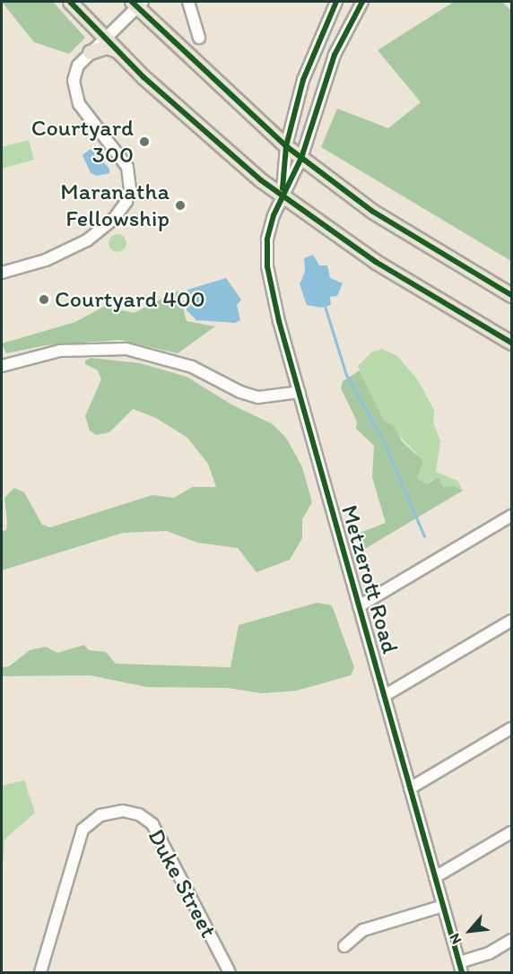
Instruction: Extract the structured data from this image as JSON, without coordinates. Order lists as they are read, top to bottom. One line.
{"streets":{"street":["Metzerott Road","Duke Street"]},"places":["Courtyard 300","Maranatha Fellowship","Courtyard 400"],"north":"bottom left"}
